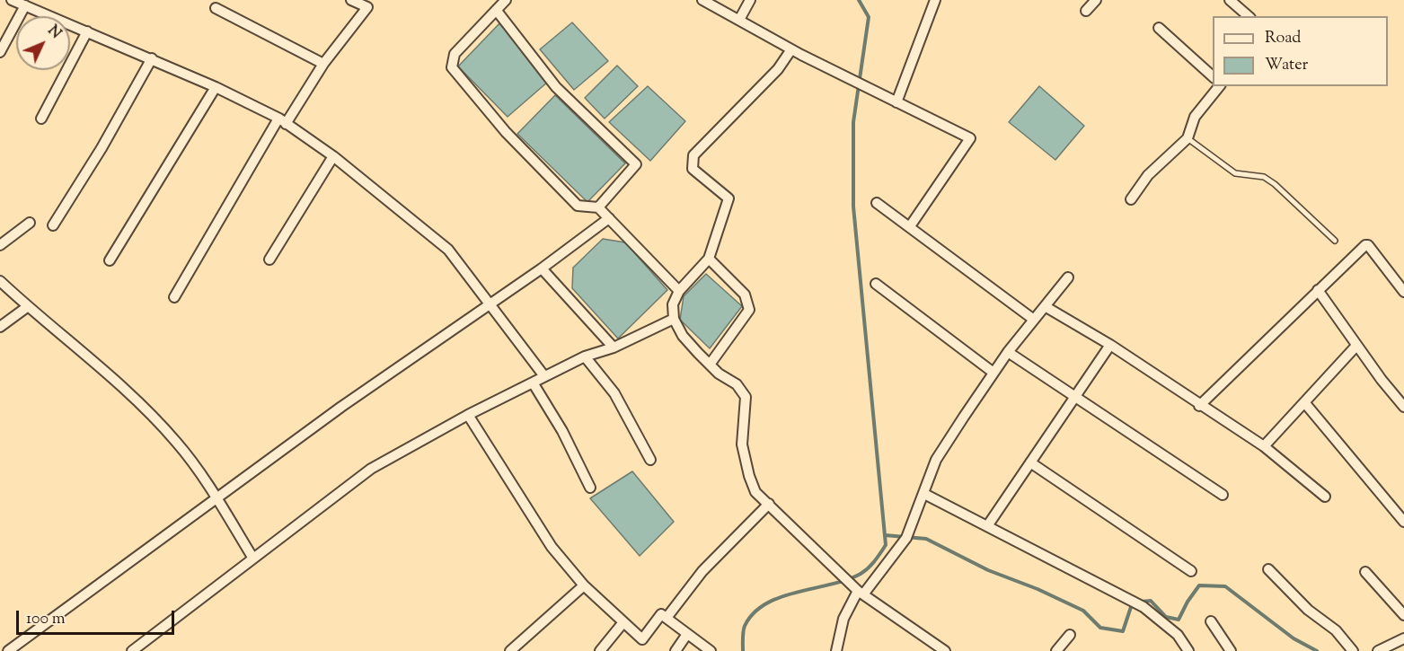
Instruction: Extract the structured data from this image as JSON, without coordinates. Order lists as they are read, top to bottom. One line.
{"legend":["Road","Water"],"scale_bar":"100 m","north":"top right"}
